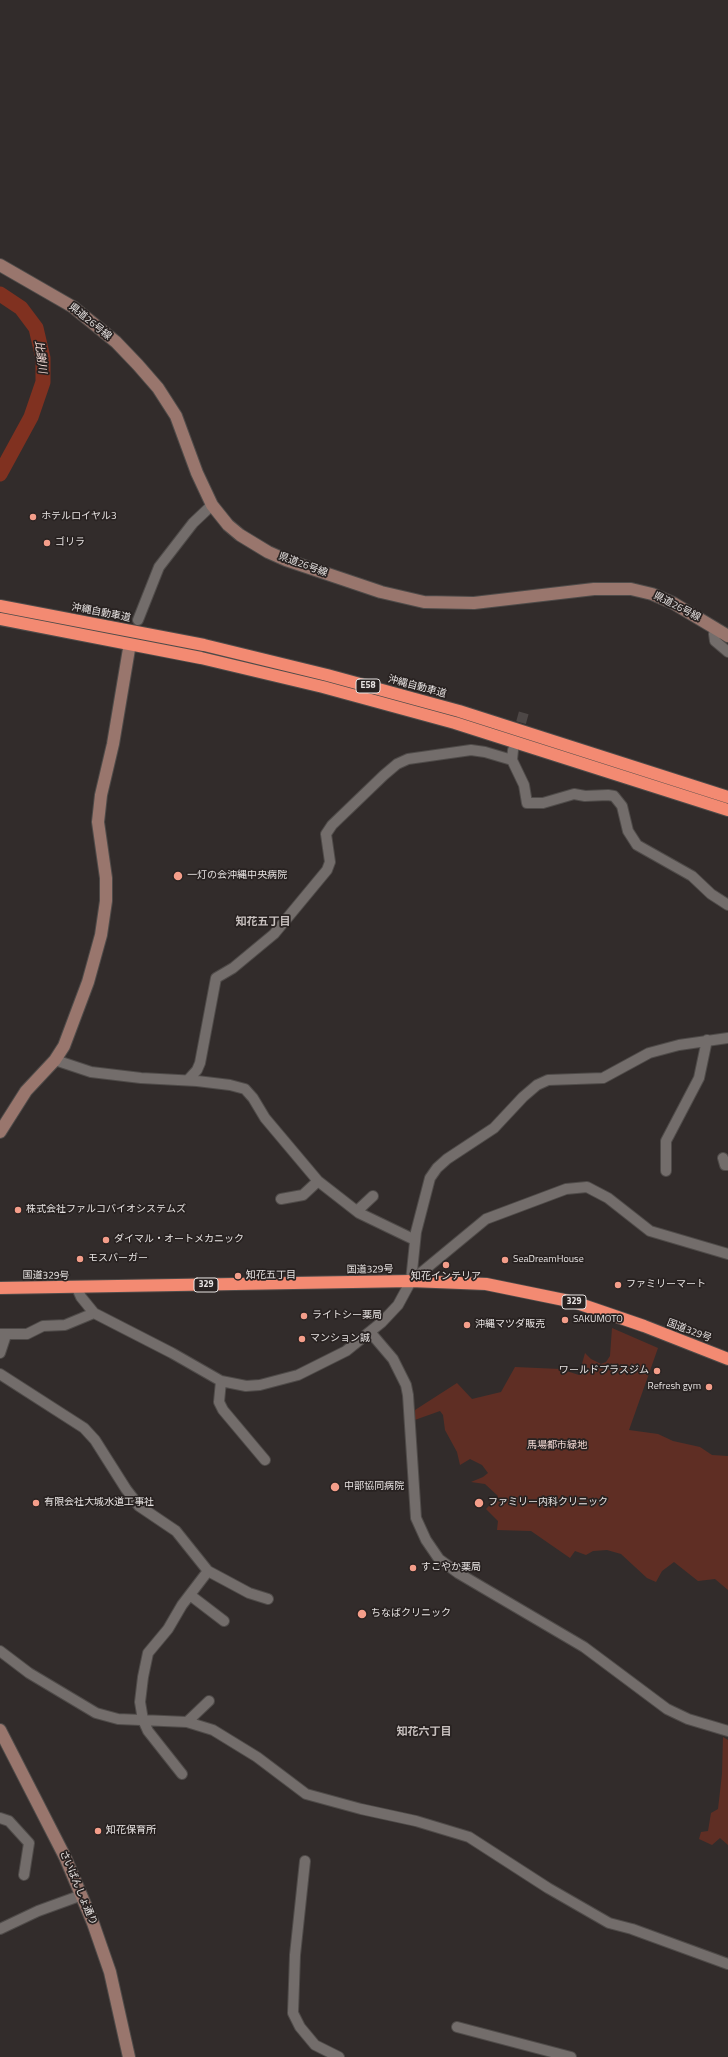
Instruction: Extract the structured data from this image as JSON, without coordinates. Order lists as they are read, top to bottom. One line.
{"streets":{"highway":["沖縄自動車道","E58","国道329号","329"],"main road":["県道26号線","さいばんしょ通り"]},"districts":["知花五丁目","知花六丁目"],"water":["比謝川"],"parks":["馬場都市緑地"],"places":["ホテルロイヤル3","ゴリラ","一灯の会沖縄中央病院","株式会社ファルコバイオシステムズ","ダイマル・オートメカニック","モスバーガー","SeaDreamHouse","知花インテリア","知花五丁目","ファミリーマート","ライトシー薬局","SAKUMOTO","沖縄マツダ販売","マンション誠","ワールドプラスジム","Refresh gym","中部協同病院","有限会社大城水道工事社","ファミリー内科クリニック","すこやか薬局","ちなばクリニック","知花保育所"]}
